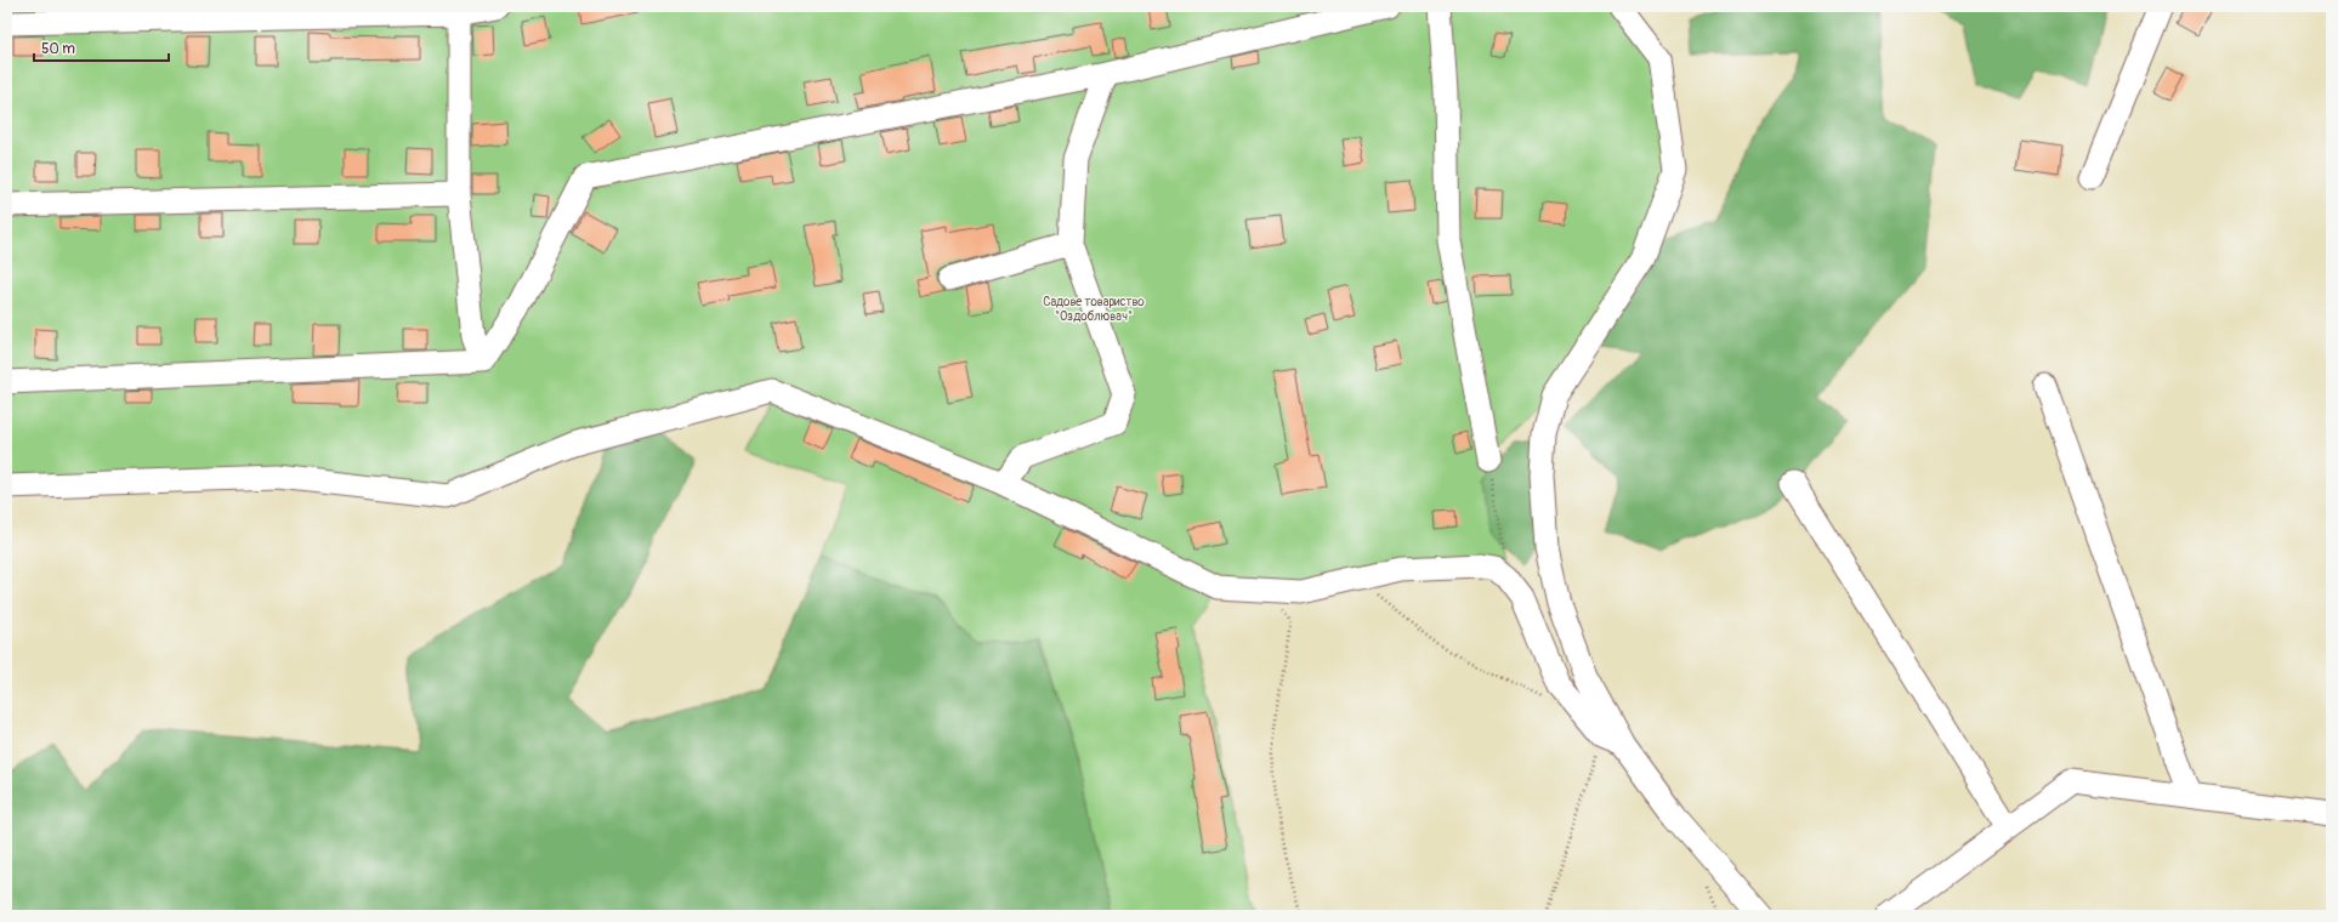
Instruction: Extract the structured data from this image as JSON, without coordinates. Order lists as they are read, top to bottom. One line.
{"parks":["Садове товариство \"Оздоблювач\""],"scale_bar":"50 m"}
